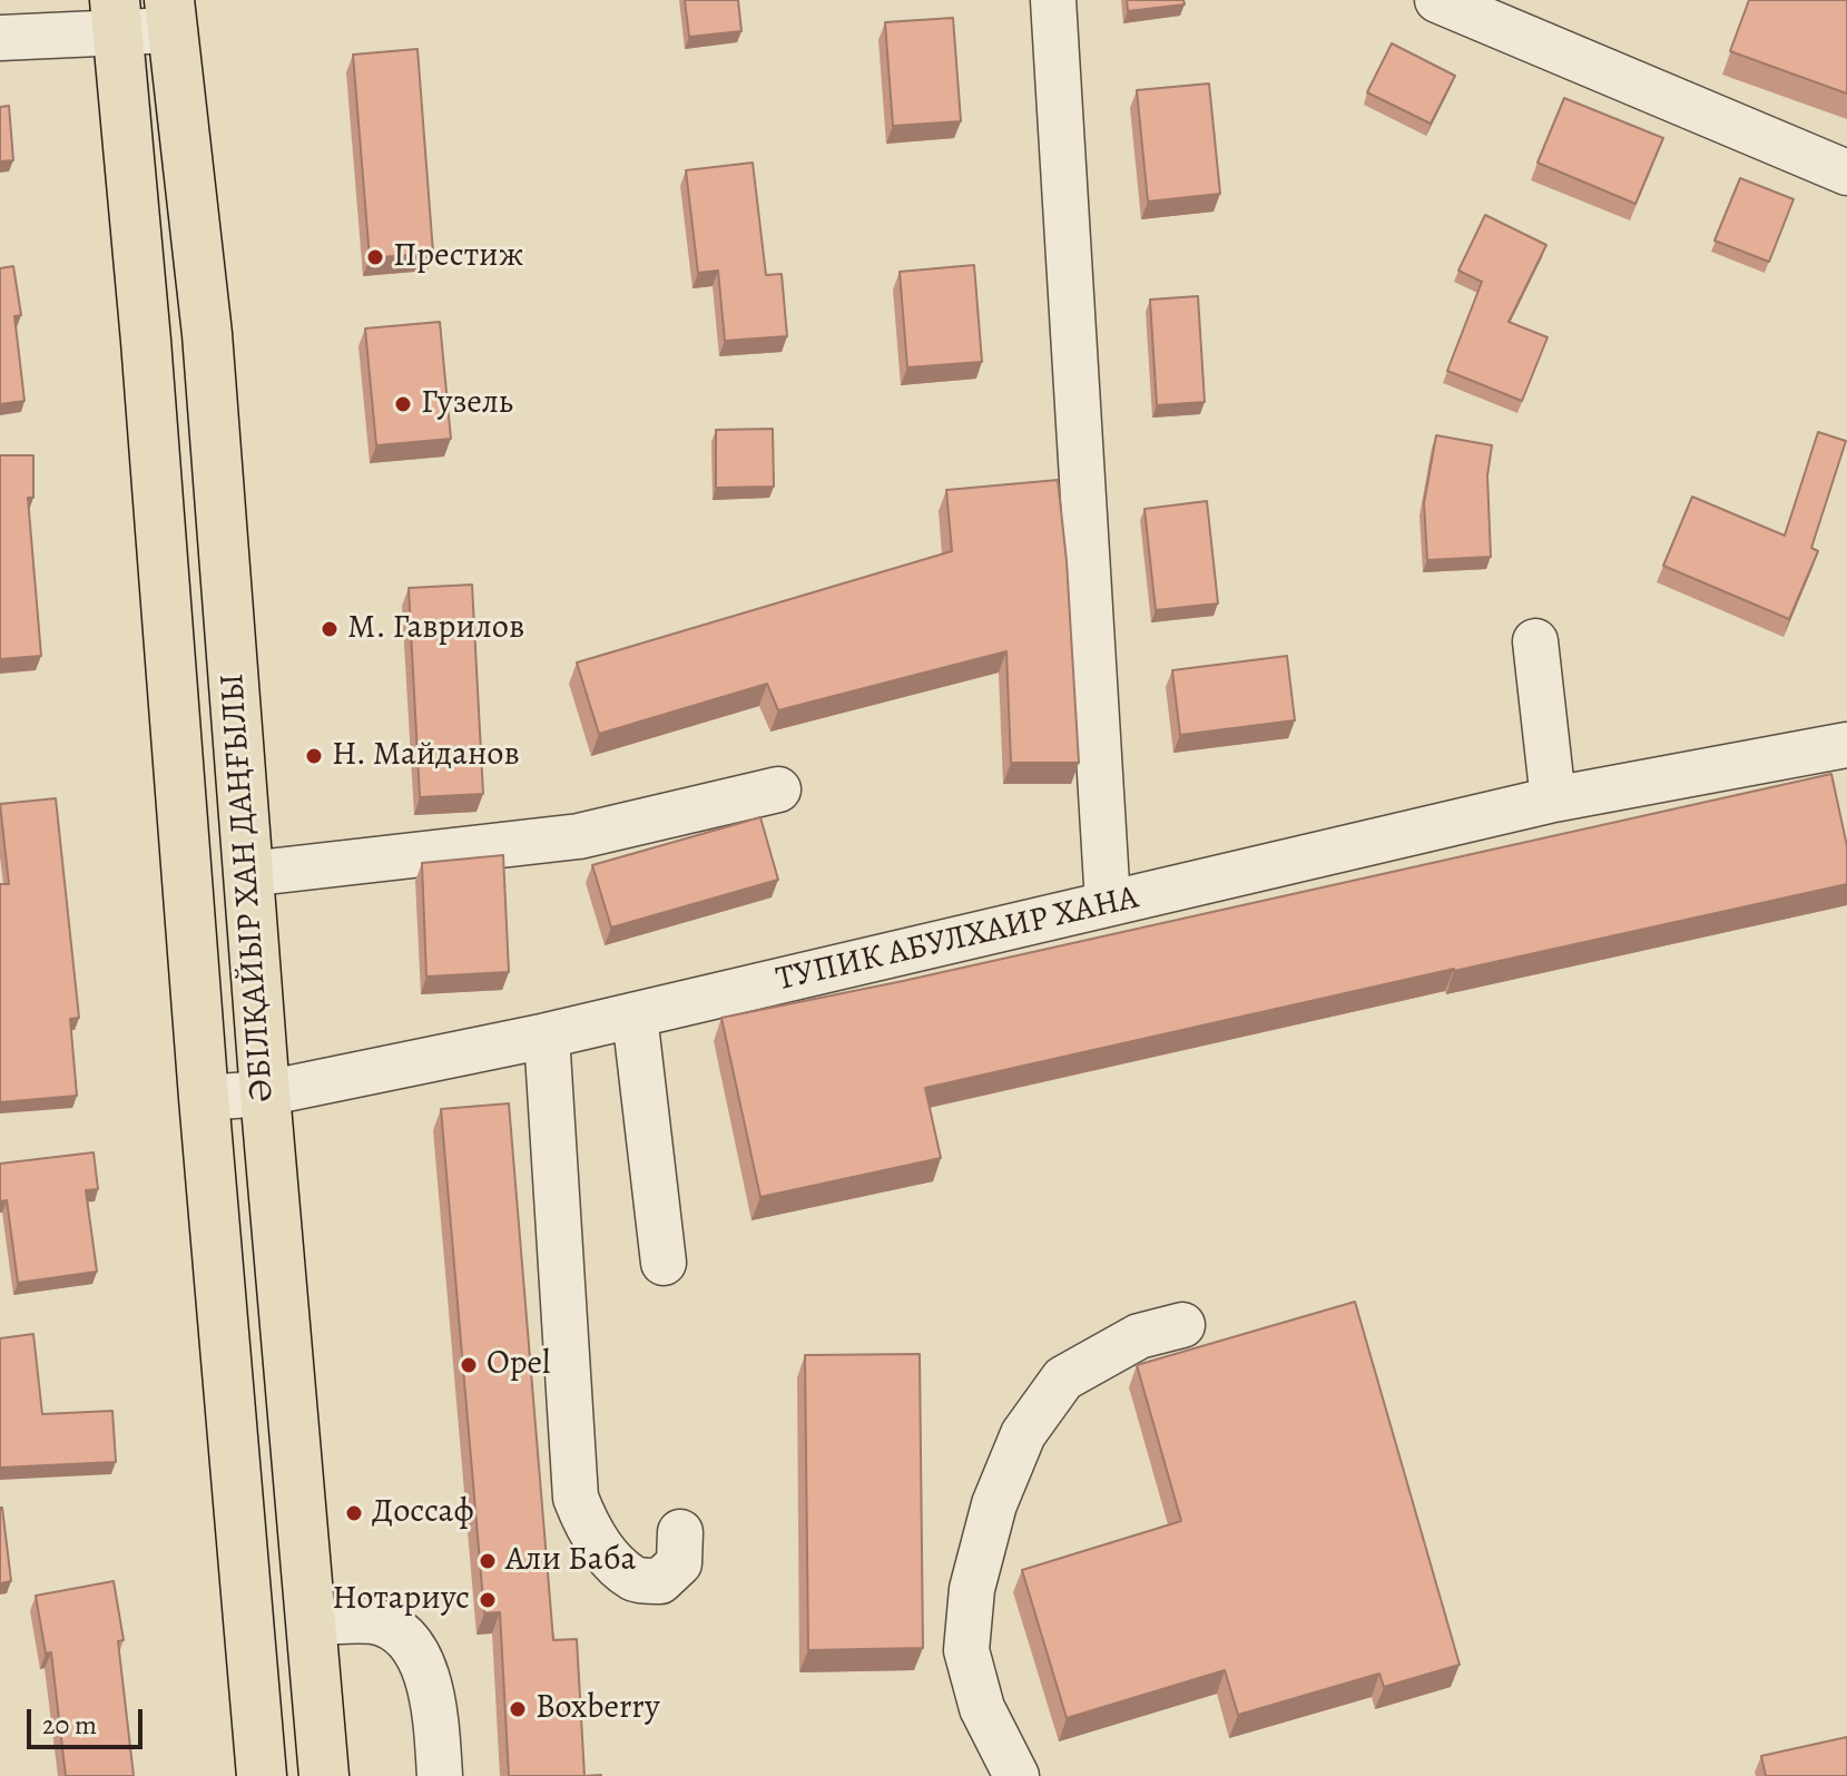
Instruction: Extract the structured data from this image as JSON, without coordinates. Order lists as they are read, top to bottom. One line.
{"streets":{"main road":["ӘБІЛҚАЙЫР ХАН ДАҢҒЫЛЫ"],"street":["ТУПИК АБУЛХАИР ХАНА"]},"crossings":[["ӘБІЛҚАЙЫР ХАН ДАҢҒЫЛЫ","ТУПИК АБУЛХАИР ХАНА"]],"places":["Престиж","Гузель","М. Гаврилов","Н. Майданов","Opel","Доссаф","Али Баба","Нотариус","Boxberry"],"scale_bar":"20 m"}
